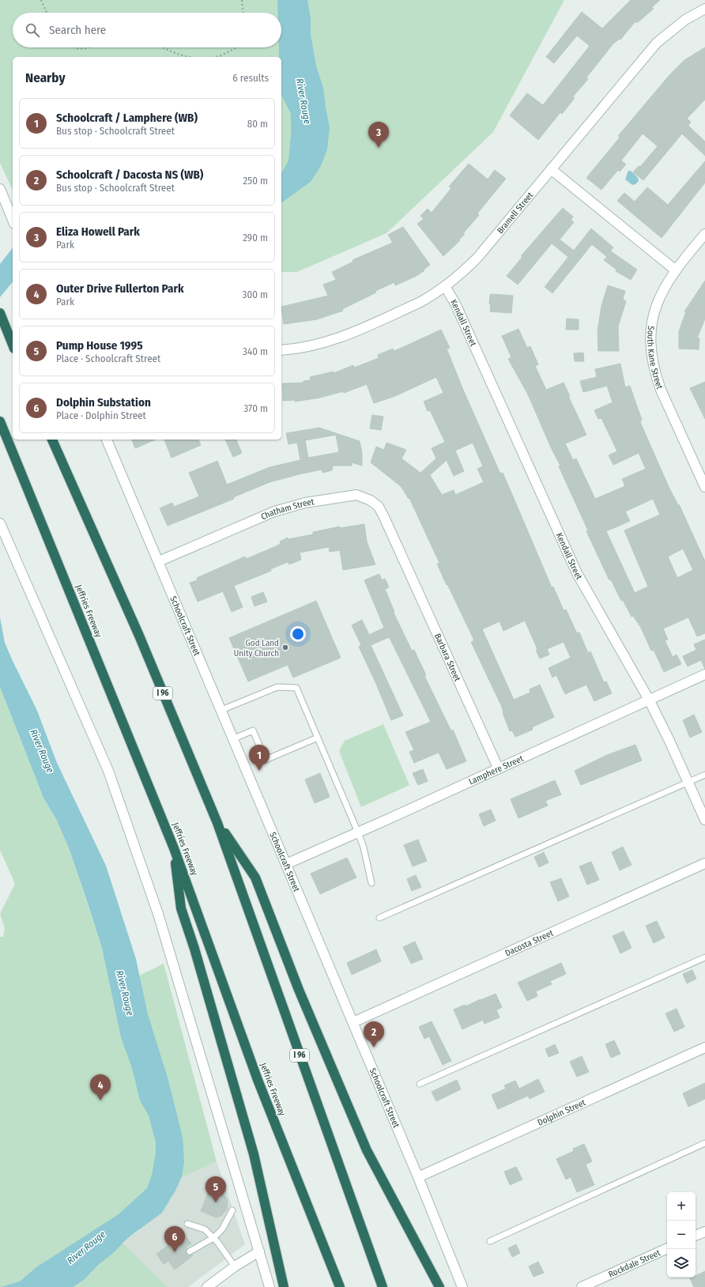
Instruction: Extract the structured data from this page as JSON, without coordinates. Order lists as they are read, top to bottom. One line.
{"streets":{"highway":["Jeffries Freeway","I 96"],"street":["Bramell Street","Kendall Street","South Kane Street","Chatham Street","Schoolcraft Street","Barbara Street","Lamphere Street","Dacosta Street","Dolphin Street","Rockdale Street"]},"crossings":[["Bramell Street","Kendall Street"],["Kendall Street","Lamphere Street"],["Chatham Street","Schoolcraft Street"],["Chatham Street","Barbara Street"],["Schoolcraft Street","Lamphere Street"],["Schoolcraft Street","Dacosta Street"],["Schoolcraft Street","Dolphin Street"],["Barbara Street","Lamphere Street"]],"water":["River Rouge"],"places":["God Land Unity Church"],"page":{"search":"Search here","heading":["Nearby","6 results"],"list":[{"mark":"1","name":"Schoolcraft / Lamphere (WB)","note":"Bus stop · Schoolcraft Street","value":"80 m"},{"mark":"2","name":"Schoolcraft / Dacosta NS (WB)","note":"Bus stop · Schoolcraft Street","value":"250 m"},{"mark":"3","name":"Eliza Howell Park","note":"Park","value":"290 m"},{"mark":"4","name":"Outer Drive Fullerton Park","note":"Park","value":"300 m"},{"mark":"5","name":"Pump House 1995","note":"Place · Schoolcraft Street","value":"340 m"},{"mark":"6","name":"Dolphin Substation","note":"Place · Dolphin Street","value":"370 m"}],"pins":["3","1","2","4","5","6"],"map_buttons":["+","−"]}}
